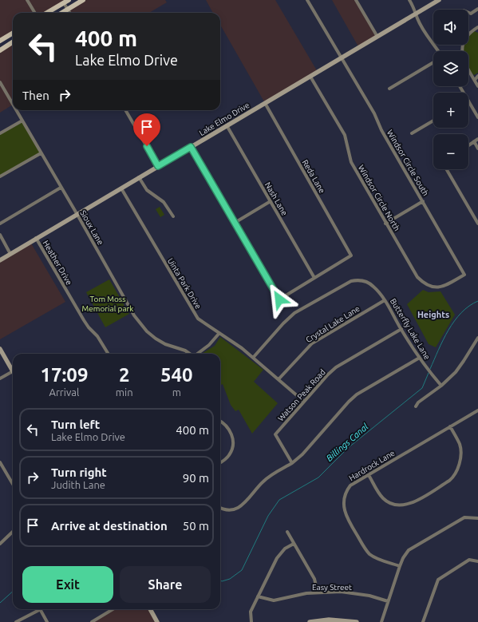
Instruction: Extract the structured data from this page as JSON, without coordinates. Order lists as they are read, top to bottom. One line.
{"streets":{"main road":["Lake Elmo Drive"],"street":["Windsor Circle South","Reda Lane","Windsor Circle North","Nash Lane","Sioux Lane","Heather Drive","Uinta Park Drive","Crystal Lake Lane","Butterfly Lake Lane","Watson Peak Road","Hardrock Lane","Easy Street"]},"crossings":[["Lake Elmo Drive","Windsor Circle South"],["Lake Elmo Drive","Reda Lane"],["Lake Elmo Drive","Windsor Circle North"],["Lake Elmo Drive","Nash Lane"],["Lake Elmo Drive","Sioux Lane"],["Lake Elmo Drive","Heather Drive"],["Lake Elmo Drive","Uinta Park Drive"],["Windsor Circle South","Windsor Circle North"],["Reda Lane","Nash Lane"],["Uinta Park Drive","Crystal Lake Lane"],["Uinta Park Drive","Butterfly Lake Lane"],["Uinta Park Drive","Watson Peak Road"],["Crystal Lake Lane","Butterfly Lake Lane"],["Butterfly Lake Lane","Watson Peak Road"]],"districts":["Heights"],"water":["Billings Canal"],"parks":["Tom Moss Memorial park"],"page":{"map_buttons":["+","−"],"turn":["400 m","Lake Elmo Drive"],"then":"Then","eta":["17:09","Arrival","2","min","540","m"],"list":[{"name":"Turn left","note":"Lake Elmo Drive","value":"400 m"},{"name":"Turn right","note":"Judith Lane","value":"90 m"},{"name":"Arrive at destination","value":"50 m"}],"buttons":["Exit","Share"]}}
